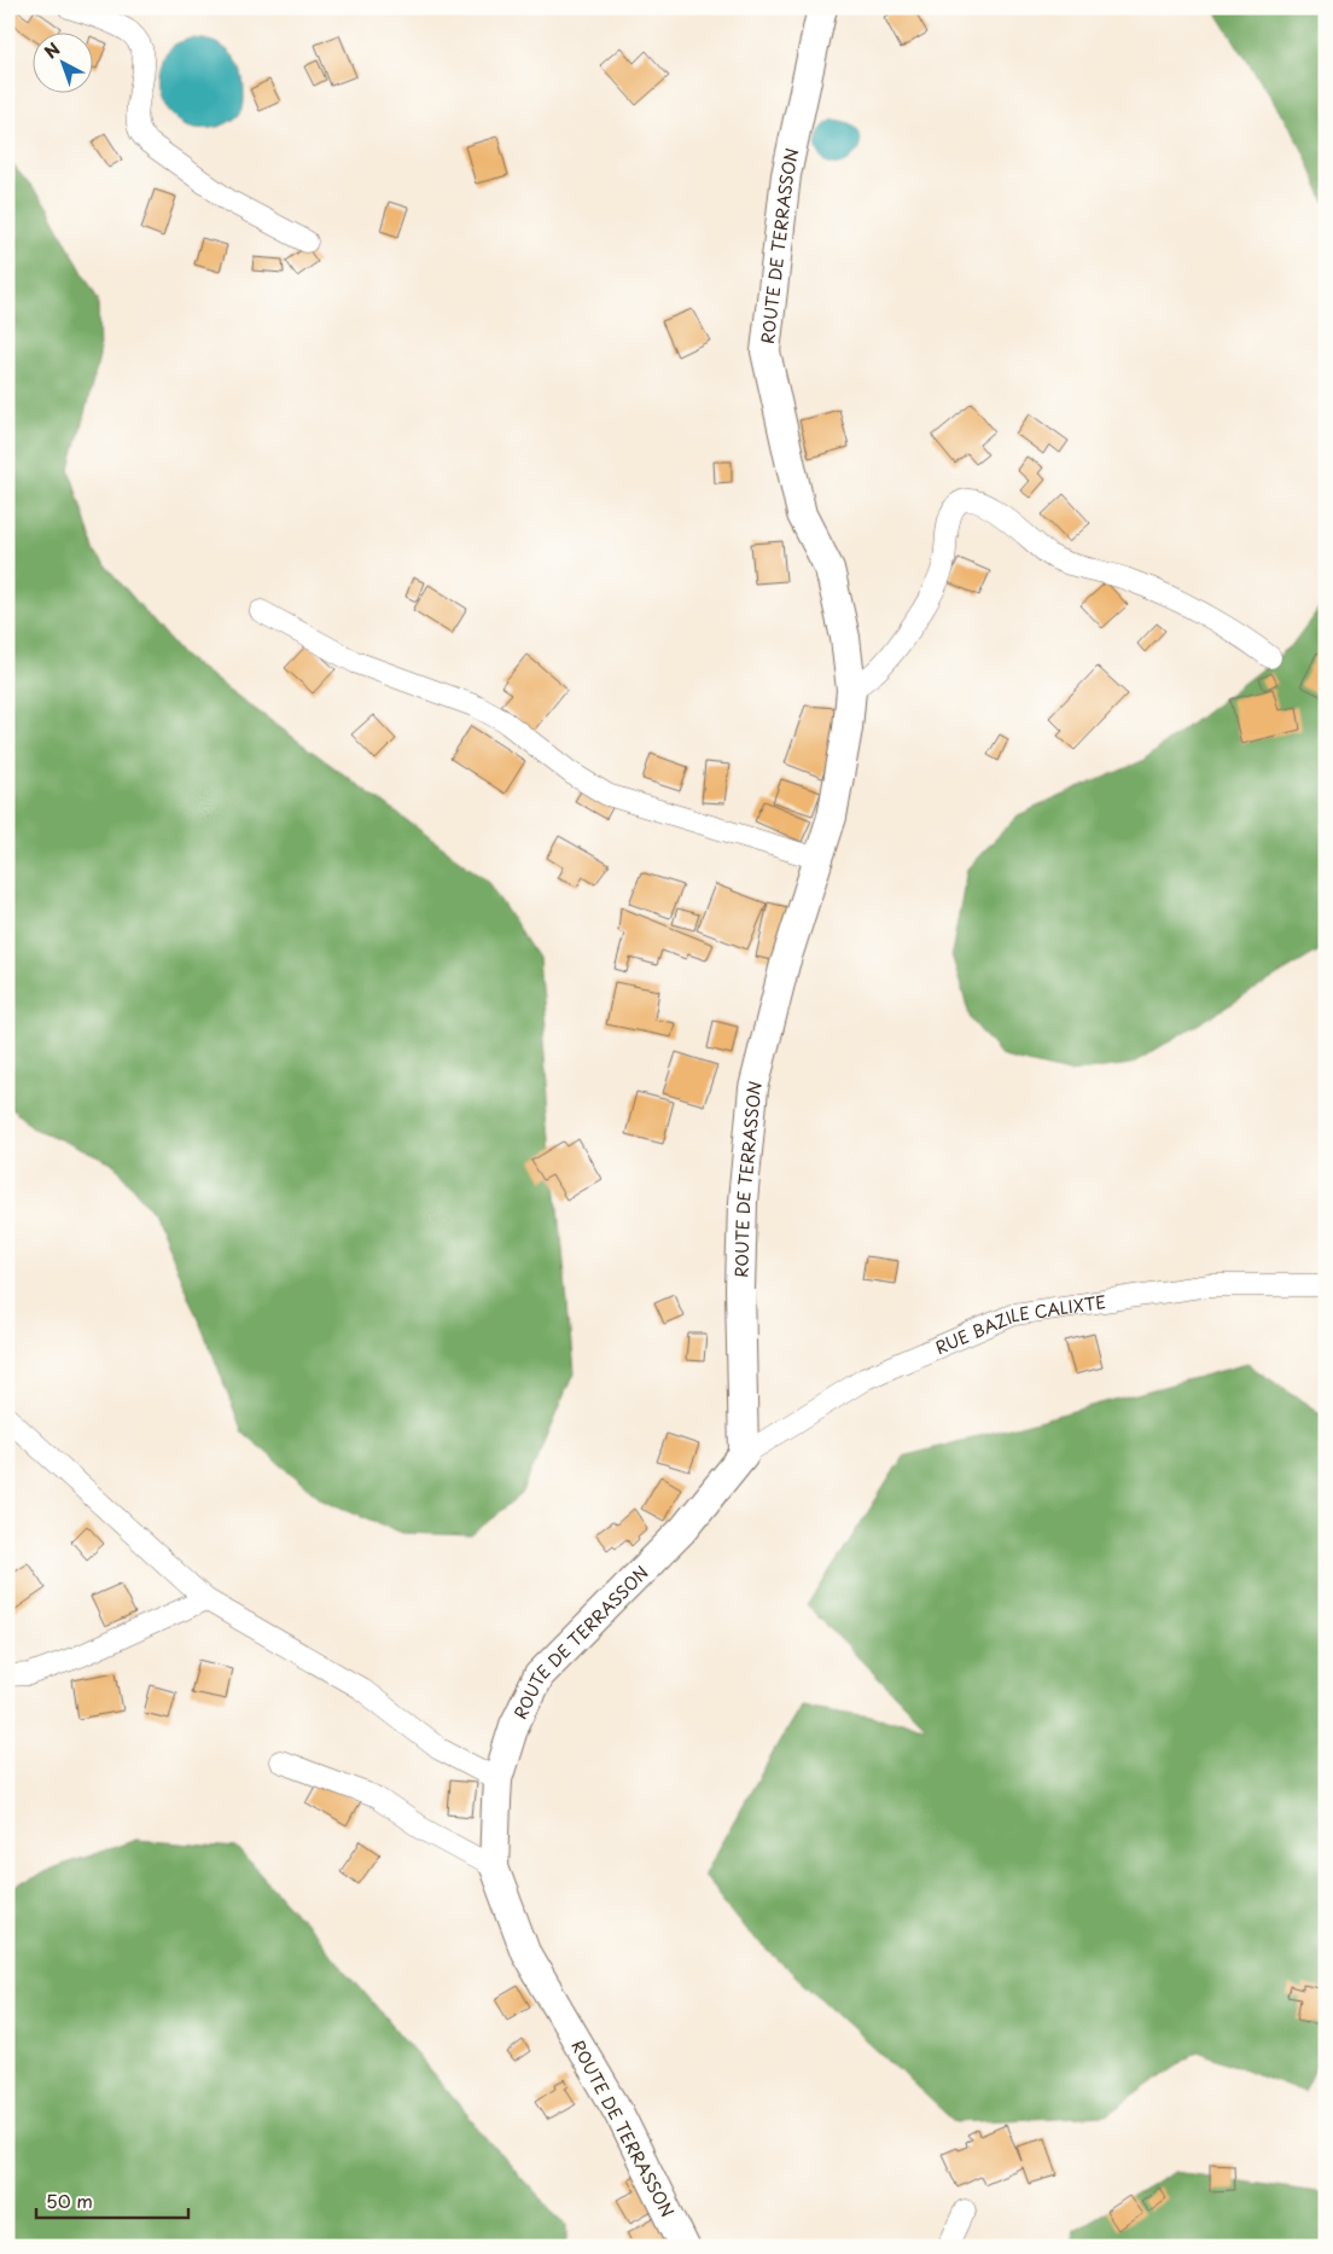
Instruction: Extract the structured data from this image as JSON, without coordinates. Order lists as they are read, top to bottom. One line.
{"streets":{"street":["ROUTE DE TERRASSON","RUE BAZILE CALIXTE"]},"crossings":[["ROUTE DE TERRASSON","RUE BAZILE CALIXTE"]],"scale_bar":"50 m","north":"top left"}
